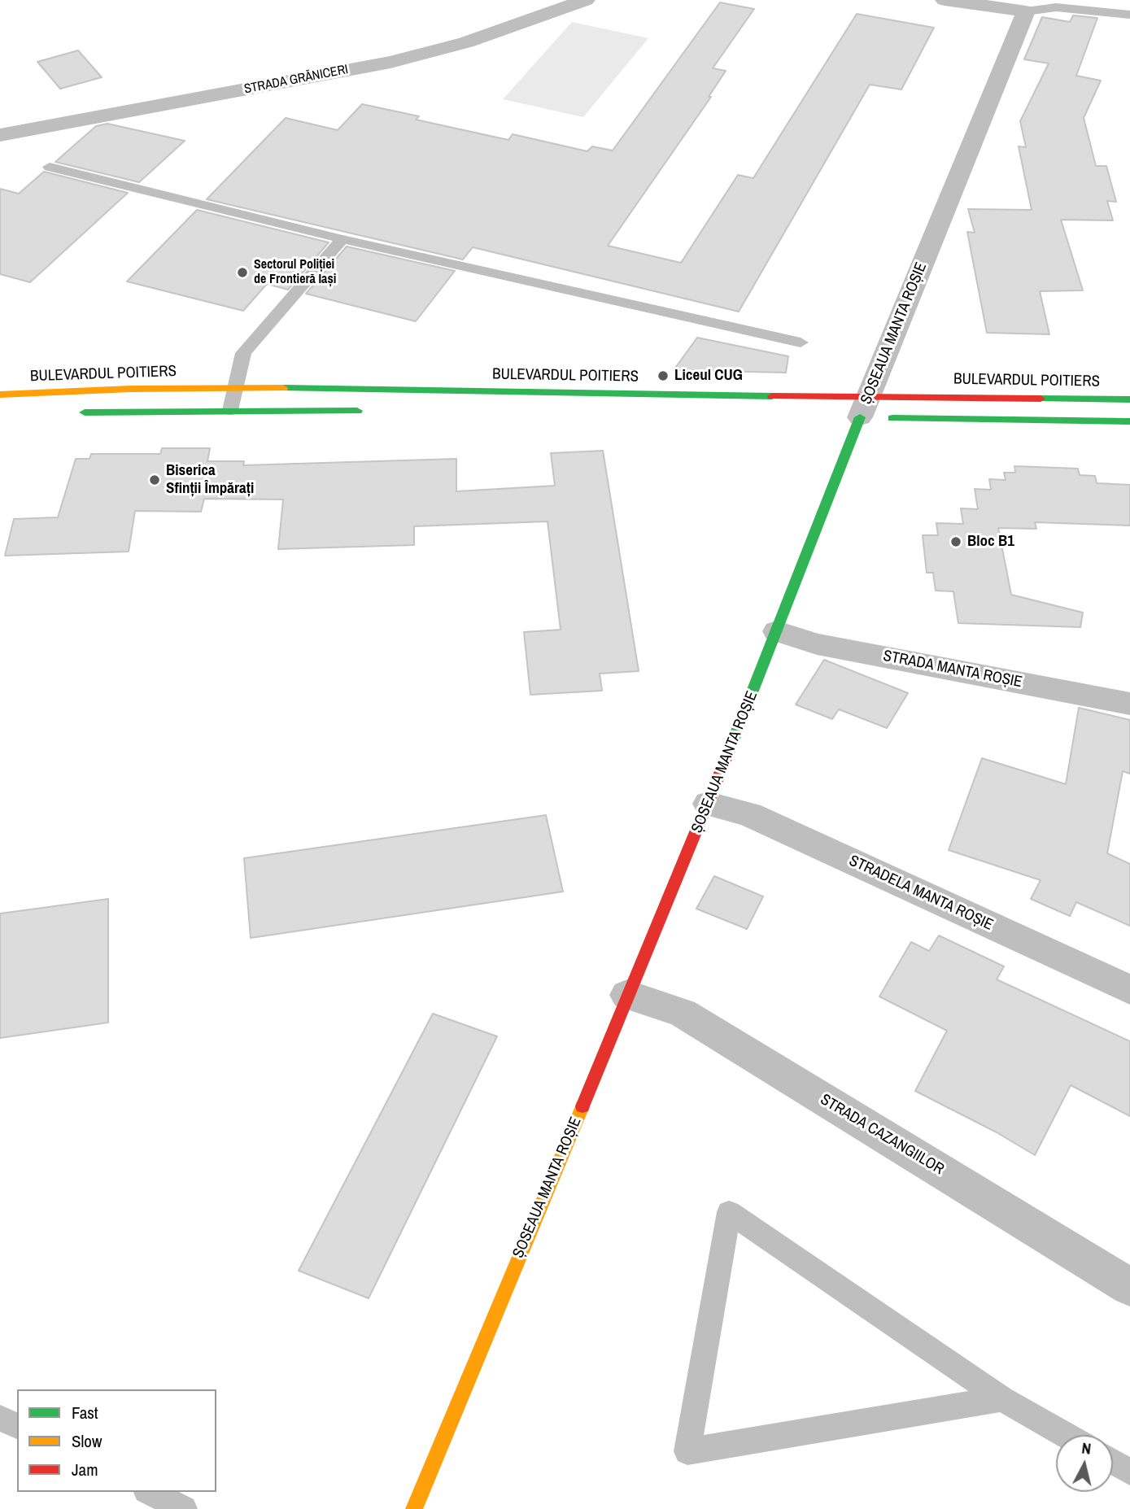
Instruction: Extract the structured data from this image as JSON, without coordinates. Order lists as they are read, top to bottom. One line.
{"streets":{"main road":["ȘOSEAUA MANTA ROȘIE","BULEVARDUL POITIERS"],"street":["STRADA GRĂNICERI","STRADA MANTA ROȘIE","STRADELA MANTA ROȘIE","STRADA CAZANGIILOR"]},"crossings":[["ȘOSEAUA MANTA ROȘIE","BULEVARDUL POITIERS"],["ȘOSEAUA MANTA ROȘIE","STRADA MANTA ROȘIE"],["ȘOSEAUA MANTA ROȘIE","STRADELA MANTA ROȘIE"],["ȘOSEAUA MANTA ROȘIE","STRADA CAZANGIILOR"]],"places":["Sectorul Poliției de Frontieră Iași","Liceul CUG","Biserica Sfinții Împărați","Bloc B1"],"legend":["Fast","Slow","Jam"],"north":"top"}
